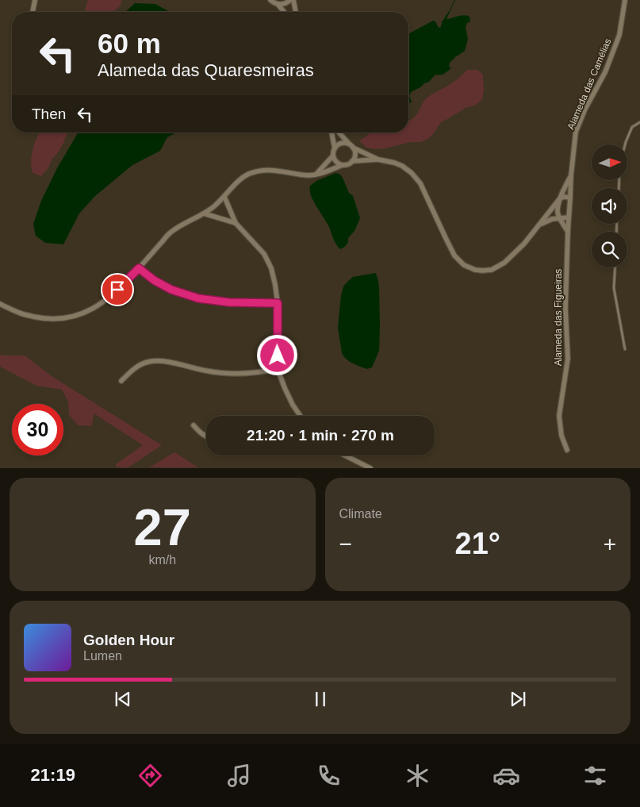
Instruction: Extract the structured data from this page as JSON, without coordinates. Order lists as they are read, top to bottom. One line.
{"streets":{"street":["Alameda das Camélias","Alameda das Figueiras"]},"crossings":[["Alameda das Camélias","Alameda das Figueiras"]],"north":"right","page":{"turn":["60 m","Alameda das Quaresmeiras"],"then":"Then","limit":"30","trip":"21:20 · 1 min · 270 m","tile":[["27","km/h"],"Climate"],"heat":["−","21°","+"],"song":["Golden Hour","Lumen"],"tabs":"21:19"}}
